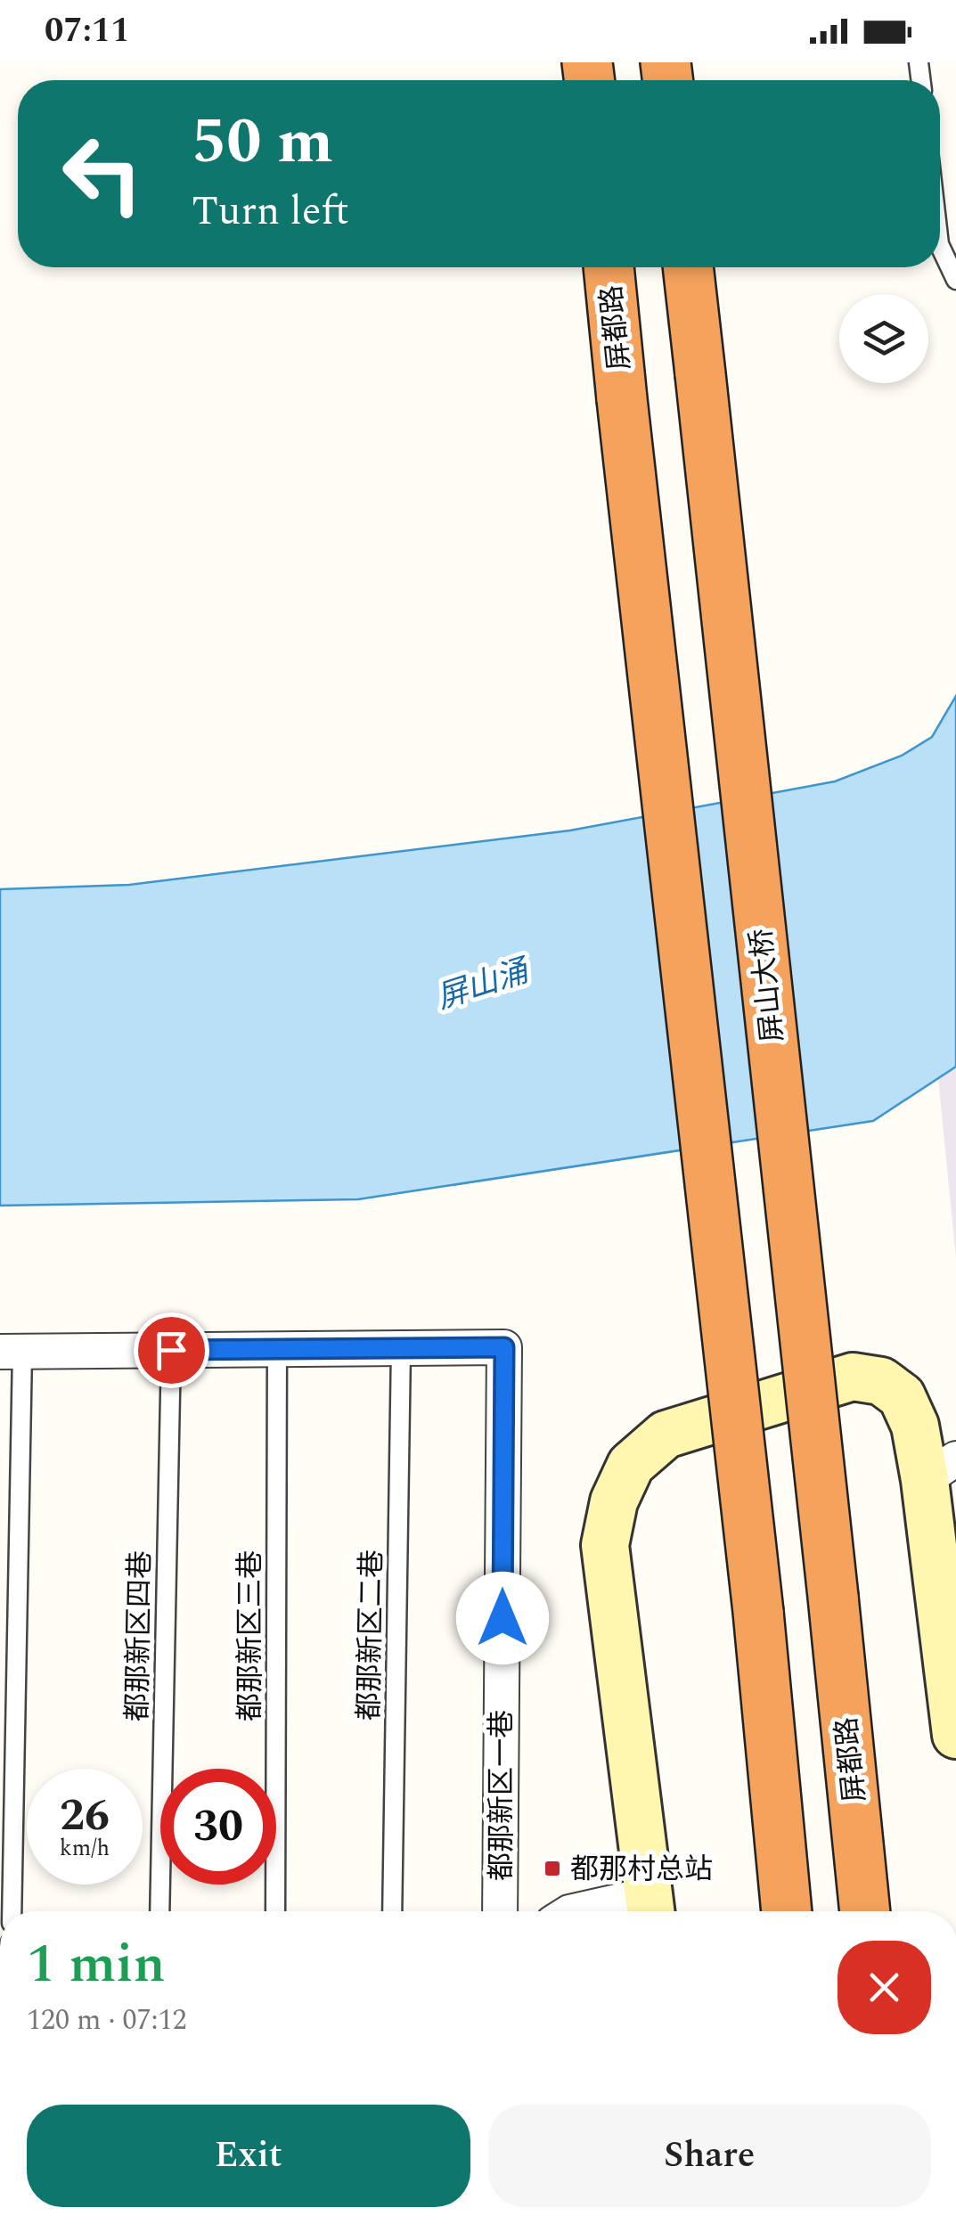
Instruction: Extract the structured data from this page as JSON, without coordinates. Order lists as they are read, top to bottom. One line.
{"streets":{"highway":["屏都路","屏山大桥"],"street":["都那新区一巷"],"lane":["都那新区二巷","都那新区四巷","都那新区三巷"]},"crossings":[["屏都路","屏山大桥"],["都那新区二巷","都那新区一巷"]],"water":["屏山涌"],"places":{"transit":["都那村总站"]},"page":{"status":"07:11","turn":["50 m","Turn left"],"speed":"26 km/h","limit":"30","heading":["1 min","120 m · 07:12"],"buttons":["Exit","Share"]}}
